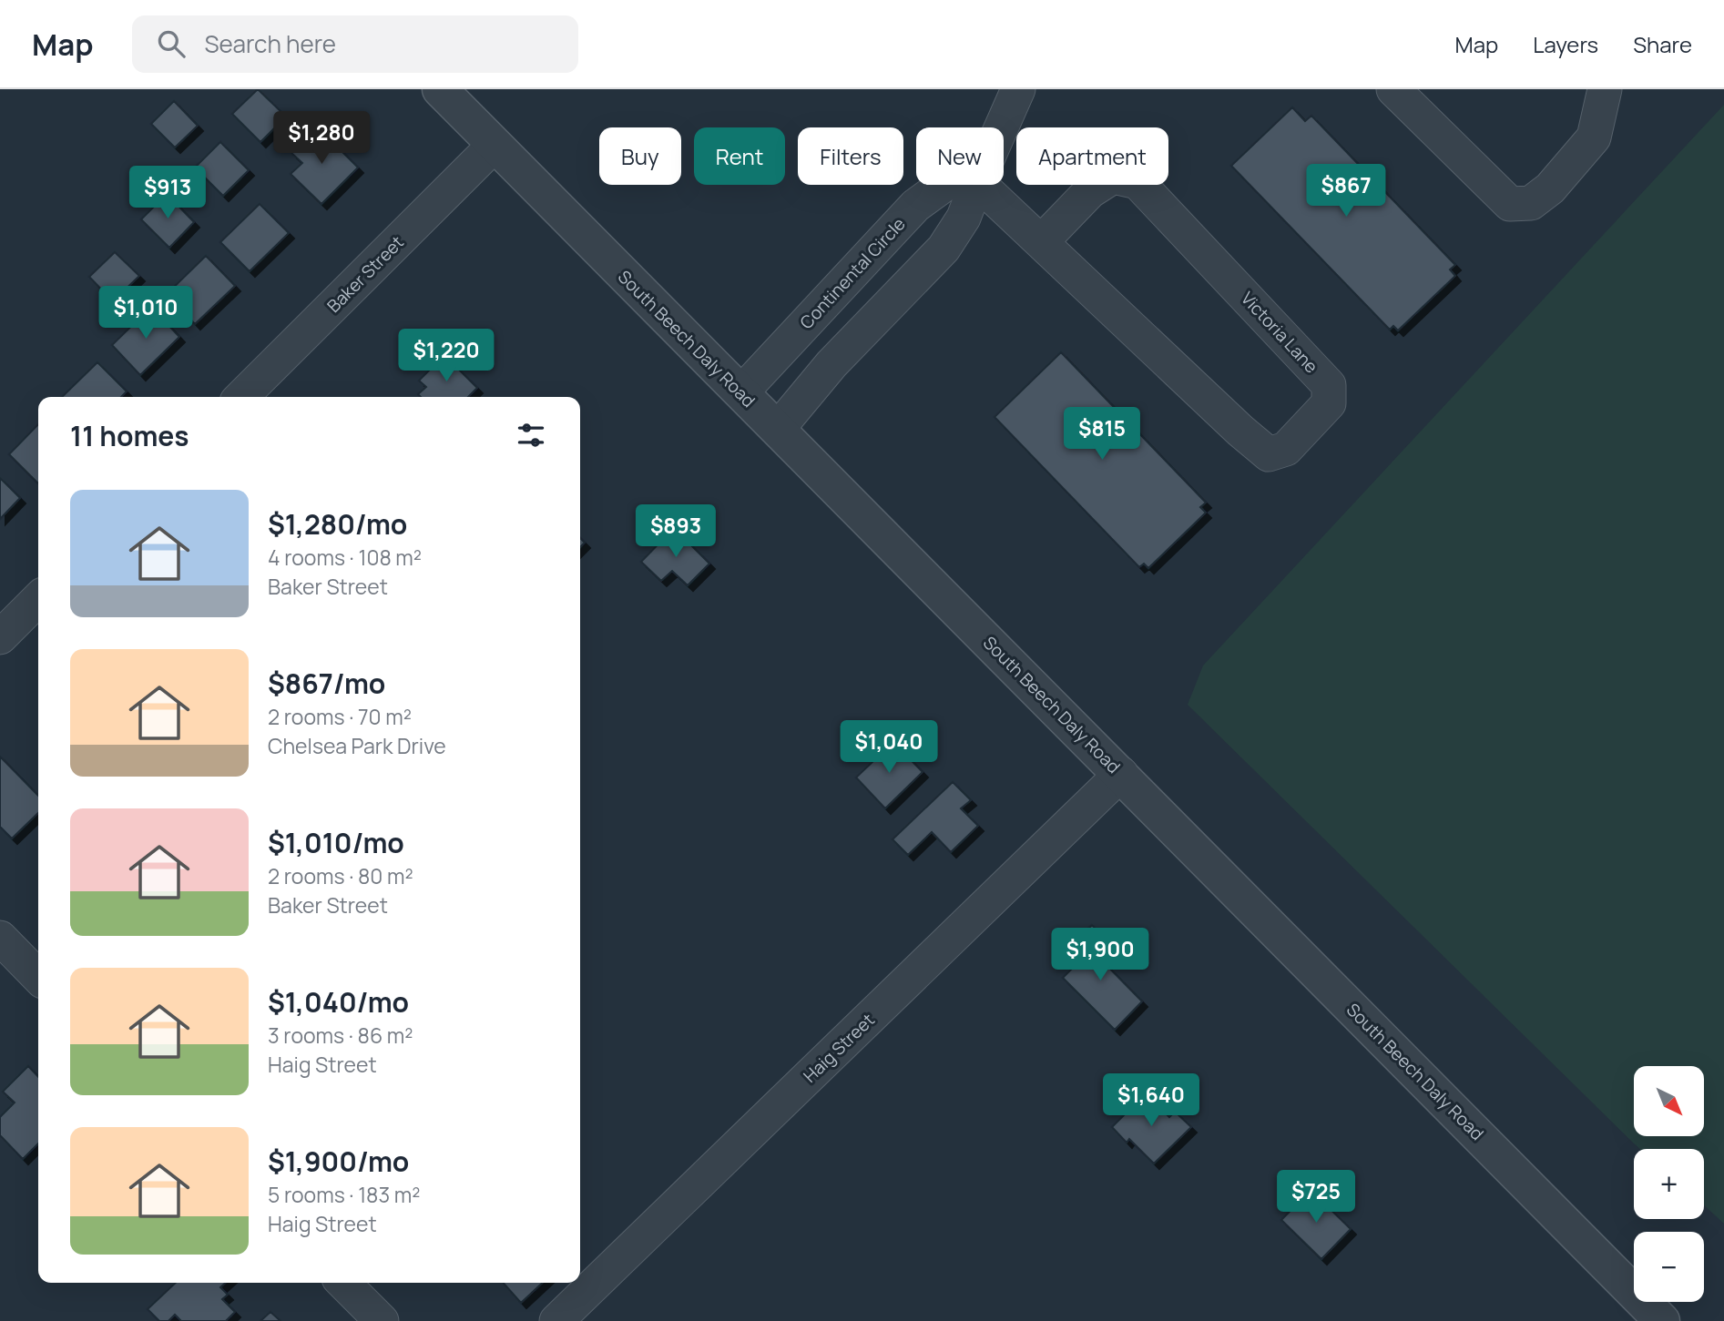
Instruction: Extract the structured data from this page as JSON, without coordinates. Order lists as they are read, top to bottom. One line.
{"streets":{"street":["Continental Circle","Baker Street","Victoria Lane","South Beech Daly Road","Haig Street"]},"crossings":[["Continental Circle","South Beech Daly Road"],["Baker Street","South Beech Daly Road"],["South Beech Daly Road","Haig Street"]],"north":"bottom right","page":{"header":"Map","search":"Search here","nav":["Map","Layers","Share"],"price":["$1,280","$867","$913","$1,010","$1,220","$815","$893","$1,040","$1,900","$1,640","$725"],"chip":["Buy","Rent","Filters","New","Apartment"],"heading":"11 homes","list":[{"name":"$1,280/mo","note":"4 rooms · 108 m² · Baker Street"},{"name":"$867/mo","note":"2 rooms · 70 m² · Chelsea Park Drive"},{"name":"$1,010/mo","note":"2 rooms · 80 m² · Baker Street"},{"name":"$1,040/mo","note":"3 rooms · 86 m² · Haig Street"},{"name":"$1,900/mo","note":"5 rooms · 183 m² · Haig Street"}],"map_buttons":["+","−"]}}
